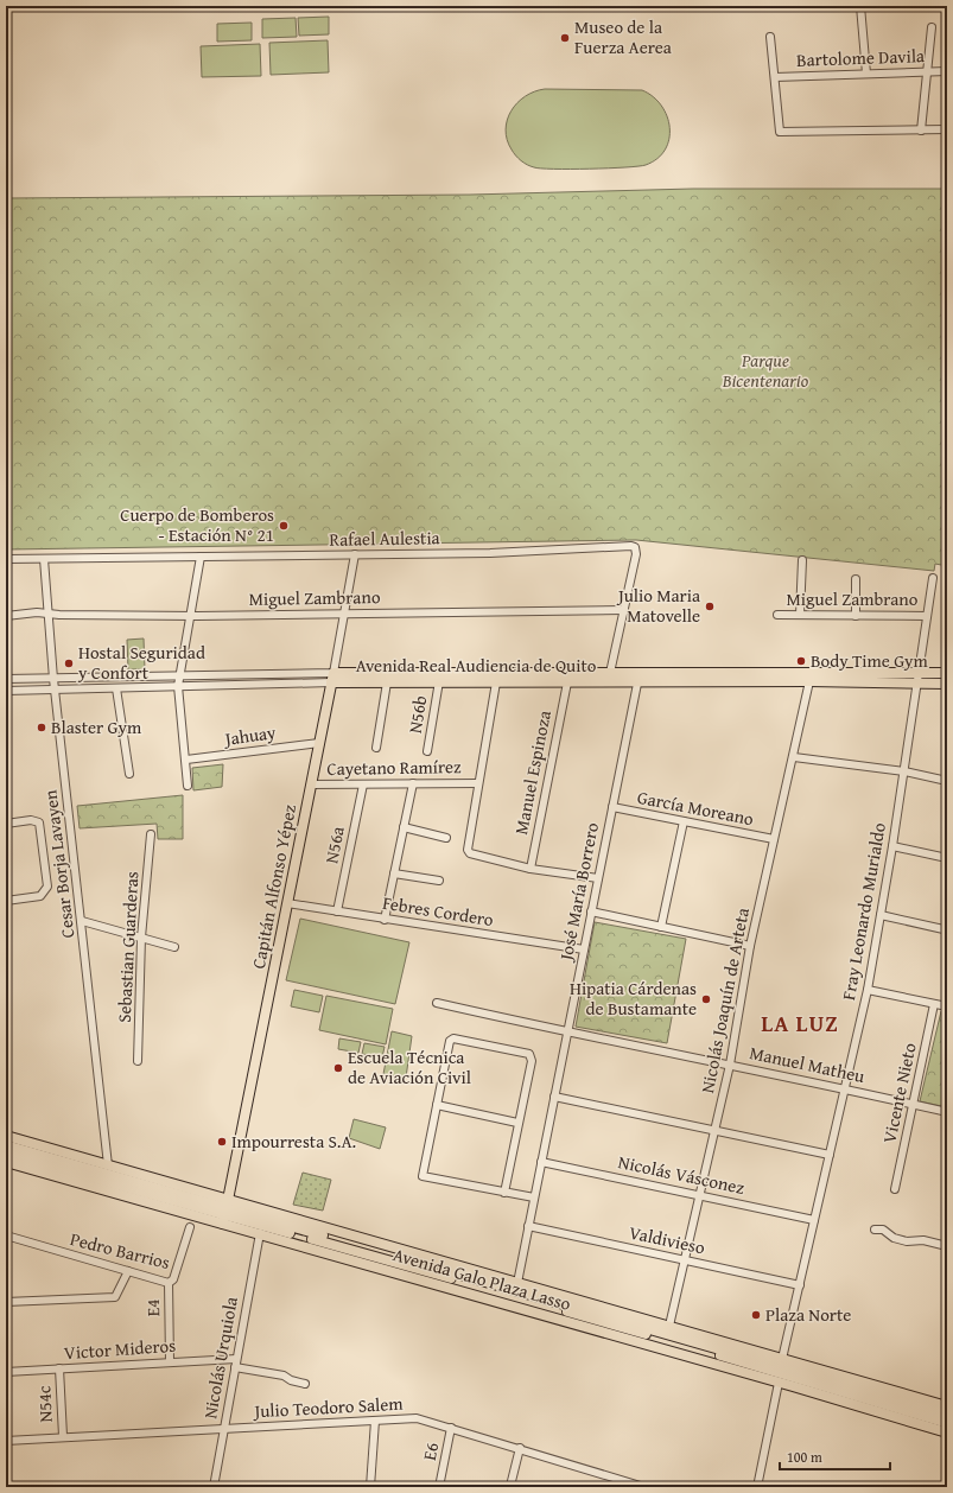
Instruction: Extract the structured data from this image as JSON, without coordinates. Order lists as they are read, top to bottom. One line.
{"streets":{"main road":["Avenida Real Audiencia de Quito","Capitán Alfonso Yépez","Avenida Galo Plaza Lasso"],"street":["Bartolome Davila","Rafael Aulestia","Miguel Zambrano","N56b","Jahuay","Cayetano Ramírez","Manuel Espinoza","García Moreano","N56a","Cesar Borja Lavayen","José María Borrero","Febres Cordero","Fray Leonardo Murialdo","Sebastian Guarderas","Nicolás Joaquín de Arteta","Manuel Matheu","Vicente Nieto","Nicolás Vásconez","Valdivieso","Pedro Barrios","E4","Victor Mideros","Nicolás Urquiola","N54c","Julio Teodoro Salem","E6"]},"crossings":[["Rafael Aulestia","Miguel Zambrano"],["Rafael Aulestia","Avenida Real Audiencia de Quito"],["Rafael Aulestia","Cesar Borja Lavayen"],["Rafael Aulestia","Capitán Alfonso Yépez"],["Miguel Zambrano","Cesar Borja Lavayen"],["Miguel Zambrano","Capitán Alfonso Yépez"],["Miguel Zambrano","Fray Leonardo Murialdo"],["Avenida Real Audiencia de Quito","N56b"],["Avenida Real Audiencia de Quito","Manuel Espinoza"],["Avenida Real Audiencia de Quito","Cesar Borja Lavayen"],["Avenida Real Audiencia de Quito","Capitán Alfonso Yépez"],["Avenida Real Audiencia de Quito","José María Borrero"],["Avenida Real Audiencia de Quito","Fray Leonardo Murialdo"],["Avenida Real Audiencia de Quito","Nicolás Joaquín de Arteta"],["Jahuay","Capitán Alfonso Yépez"],["Cayetano Ramírez","N56a"],["Cayetano Ramírez","Capitán Alfonso Yépez"],["García Moreano","José María Borrero"],["García Moreano","Nicolás Joaquín de Arteta"],["N56a","Febres Cordero"],["Cesar Borja Lavayen","Avenida Galo Plaza Lasso"],["Capitán Alfonso Yépez","Febres Cordero"],["Capitán Alfonso Yépez","Avenida Galo Plaza Lasso"],["José María Borrero","Febres Cordero"],["José María Borrero","Manuel Matheu"],["José María Borrero","Nicolás Vásconez"],["José María Borrero","Valdivieso"],["José María Borrero","Avenida Galo Plaza Lasso"],["Fray Leonardo Murialdo","Manuel Matheu"],["Fray Leonardo Murialdo","Nicolás Vásconez"],["Fray Leonardo Murialdo","Valdivieso"],["Fray Leonardo Murialdo","Avenida Galo Plaza Lasso"],["Nicolás Joaquín de Arteta","Manuel Matheu"],["Nicolás Joaquín de Arteta","Nicolás Vásconez"],["Nicolás Joaquín de Arteta","Valdivieso"],["Nicolás Joaquín de Arteta","Avenida Galo Plaza Lasso"],["Manuel Matheu","Vicente Nieto"],["Pedro Barrios","E4"],["Avenida Galo Plaza Lasso","Nicolás Urquiola"],["E4","Victor Mideros"],["Victor Mideros","Nicolás Urquiola"],["Victor Mideros","N54c"],["Nicolás Urquiola","Julio Teodoro Salem"],["N54c","Julio Teodoro Salem"],["Julio Teodoro Salem","E6"]],"districts":["LA LUZ"],"parks":["Parque Bicentenario"],"places":["Museo de la Fuerza Aerea","Cuerpo de Bomberos - Estación N° 21","Julio Maria Matovelle","Body Time Gym","Hostal Seguridad y Confort","Blaster Gym","Hipatia Cárdenas de Bustamante","Escuela Técnica de Aviación Civil","Impourresta S.A.","Plaza Norte"],"scale_bar":"100 m"}
